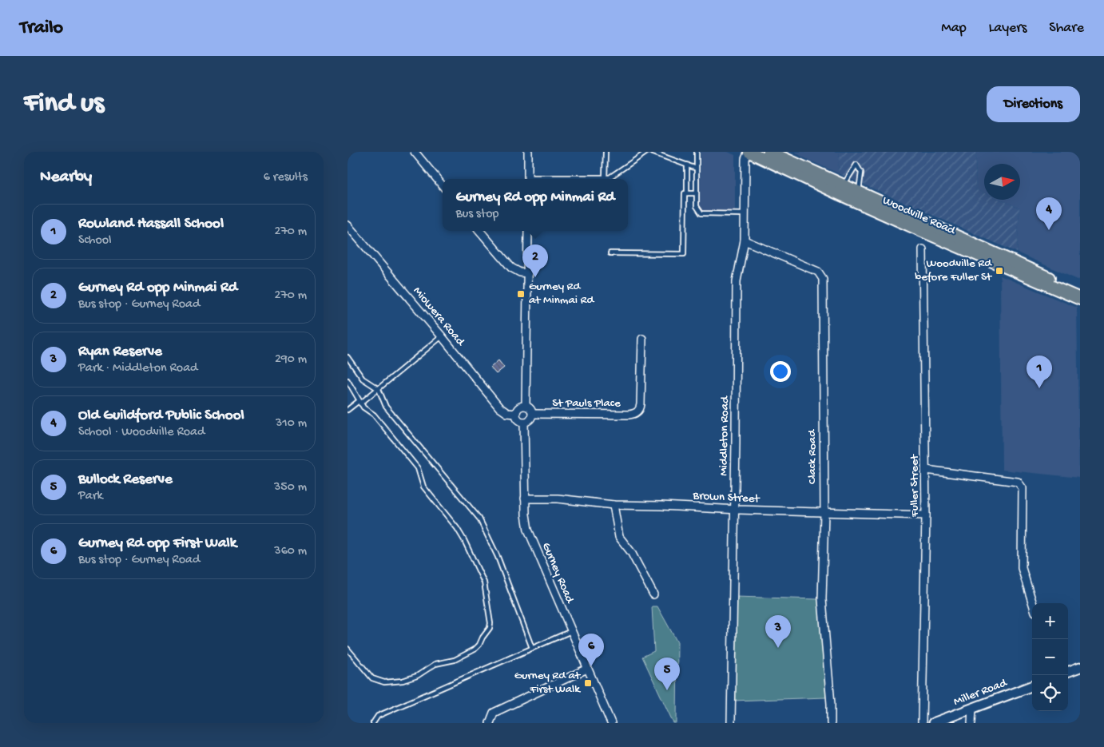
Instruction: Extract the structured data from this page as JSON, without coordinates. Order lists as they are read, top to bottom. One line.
{"streets":{"main road":["Woodville Road"],"street":["Miowera Road","St Pauls Place","Middleton Road","Clack Road","Fuller Street","Brown Street","Gurney Road","Miller Road"]},"crossings":[["Woodville Road","Middleton Road"],["Miowera Road","St Pauls Place"],["Miowera Road","Gurney Road"],["St Pauls Place","Gurney Road"],["Middleton Road","Clack Road"],["Middleton Road","Brown Street"],["Clack Road","Brown Street"],["Fuller Street","Brown Street"],["Brown Street","Gurney Road"]],"places":{"transit":["Woodville Rd before Fuller St","Gurney Rd at Minmai Rd","Gurney Rd at First Walk"]},"north":"right","page":{"header":"Trailo","nav":["Map","Layers","Share"],"buttons":"Directions","title":"Find us","heading":["Nearby","6 results"],"popup":["Gurney Rd opp Minmai Rd","Bus stop"],"pins":["4","2","1","3","6","5"],"list":[{"mark":"1","name":"Rowland Hassall School","note":"School","value":"270 m"},{"mark":"2","name":"Gurney Rd opp Minmai Rd","note":"Bus stop · Gurney Road","value":"270 m"},{"mark":"3","name":"Ryan Reserve","note":"Park · Middleton Road","value":"290 m"},{"mark":"4","name":"Old Guildford Public School","note":"School · Woodville Road","value":"310 m"},{"mark":"5","name":"Bullock Reserve","note":"Park","value":"350 m"},{"mark":"6","name":"Gurney Rd opp First Walk","note":"Bus stop · Gurney Road","value":"360 m"}],"map_buttons":["+","−"]}}
